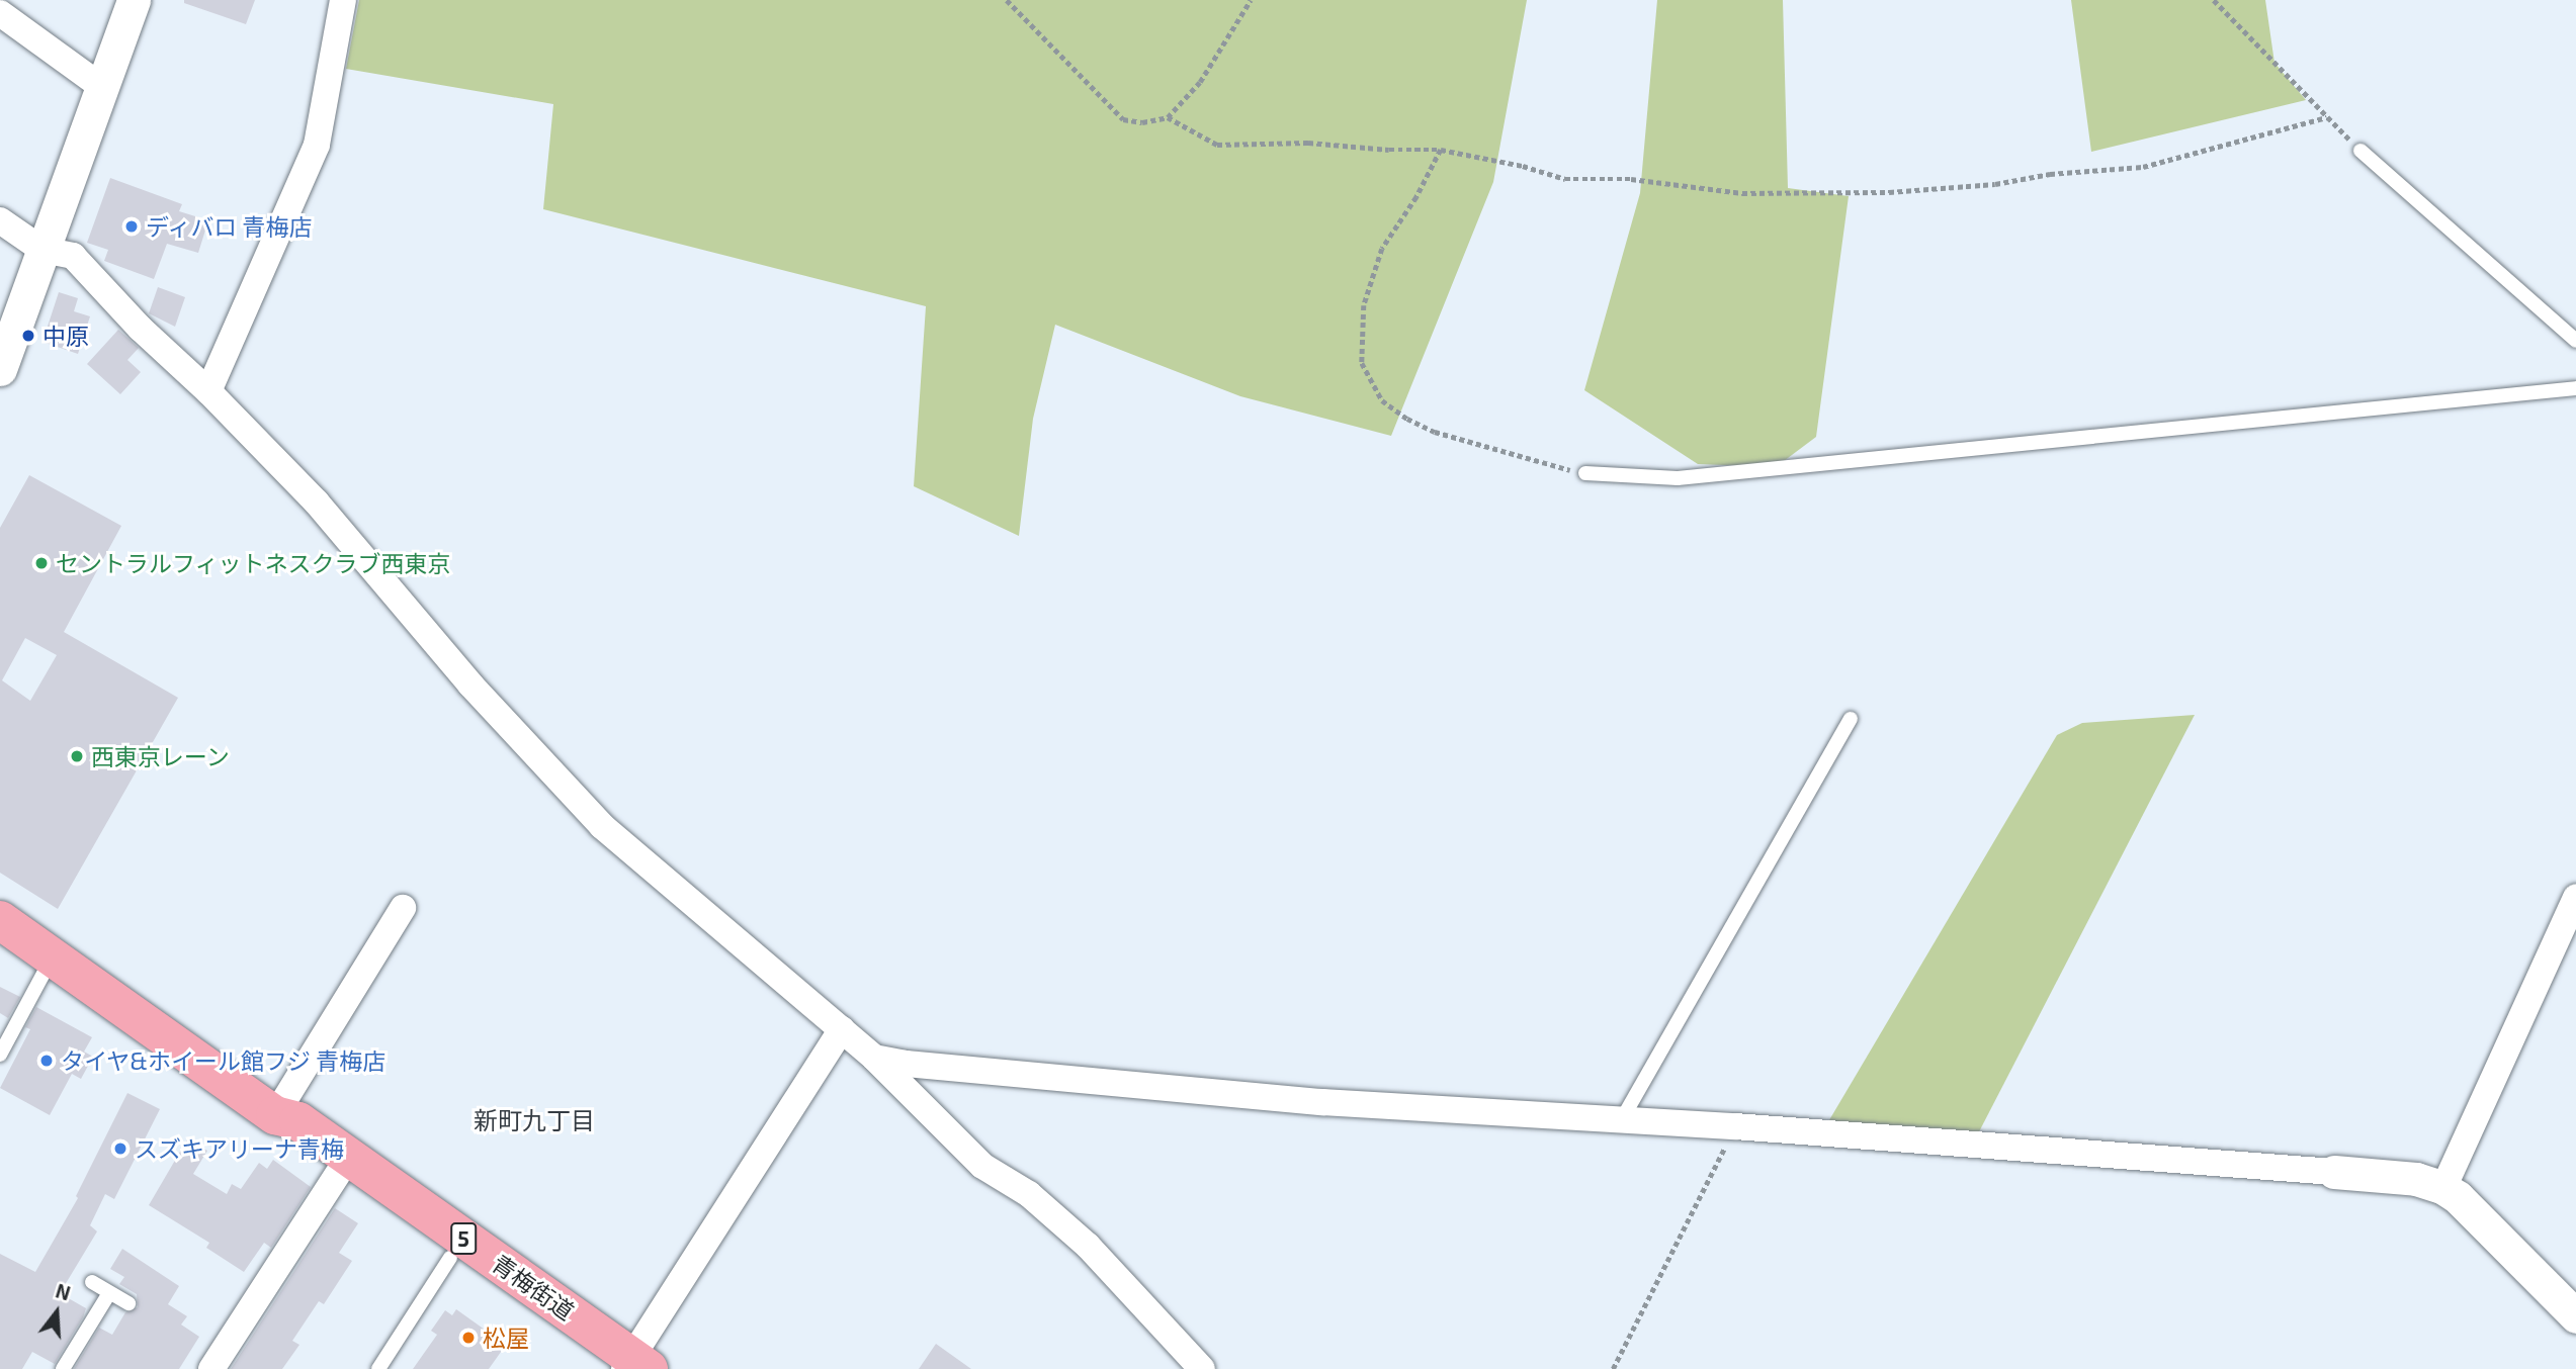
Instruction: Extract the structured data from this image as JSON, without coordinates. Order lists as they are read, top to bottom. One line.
{"streets":{"main road":["5","青梅街道"]},"districts":["新町九丁目"],"places":["ディバロ 青梅店","中原","セントラルフィットネスクラブ西東京","西東京レーン","タイヤ&ホイール館フジ 青梅店","スズキアリーナ青梅","松屋"],"north":"top"}
